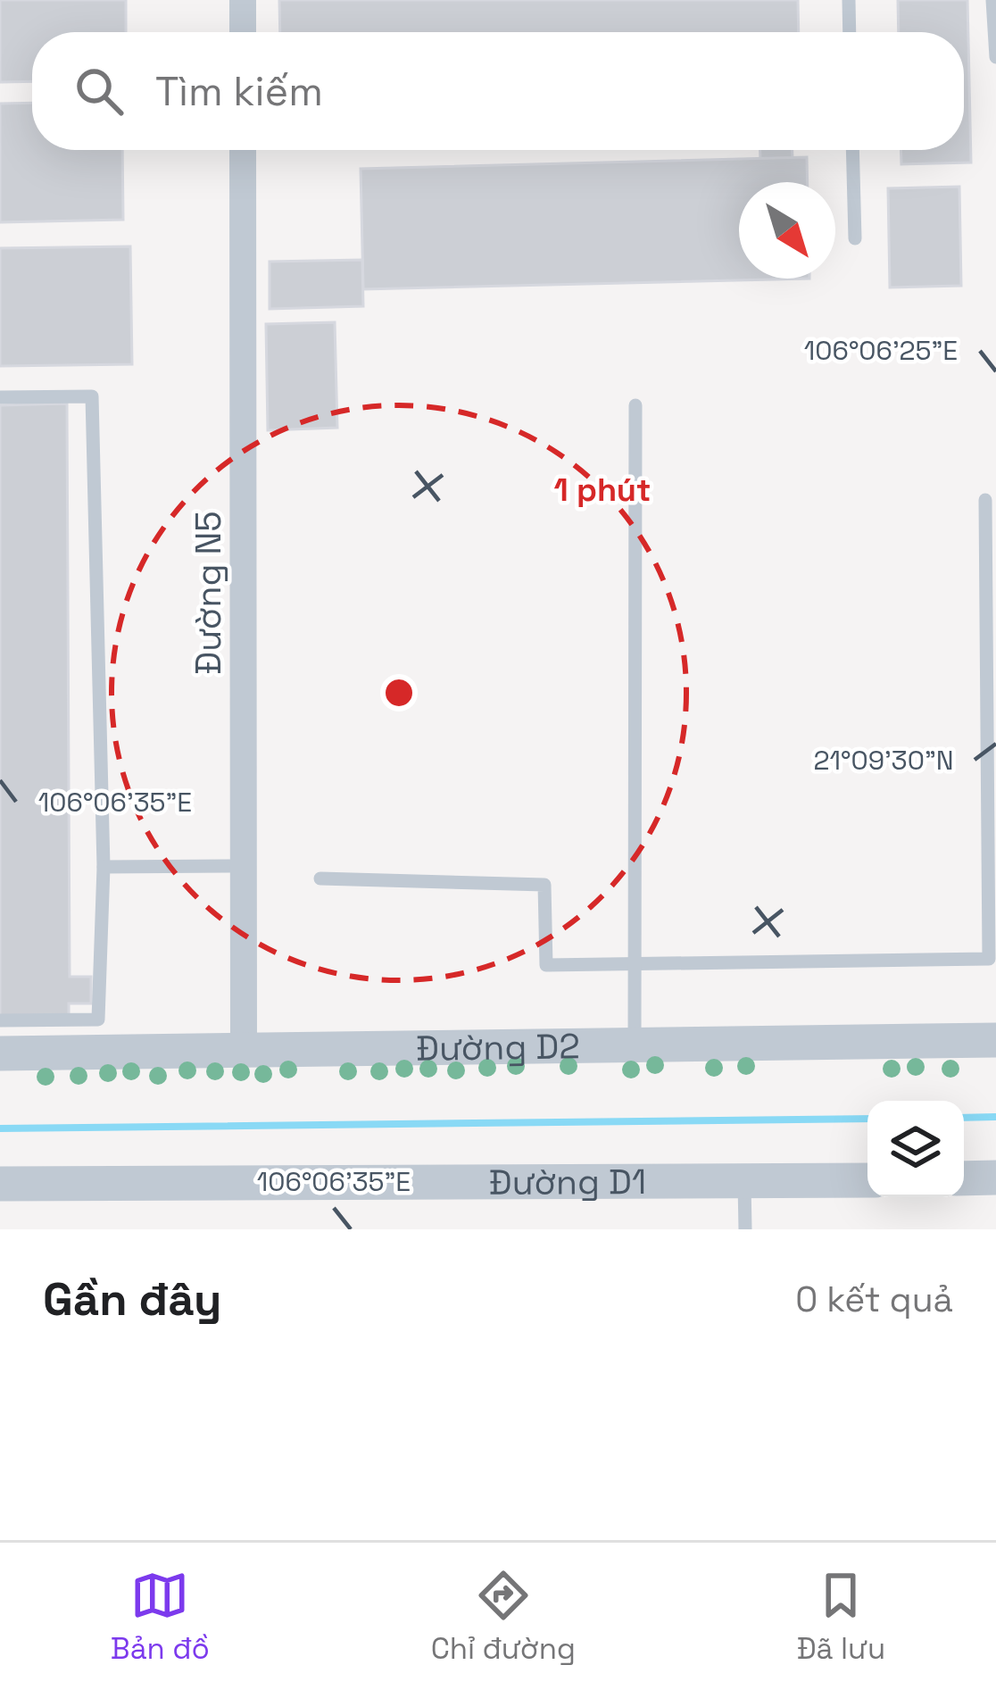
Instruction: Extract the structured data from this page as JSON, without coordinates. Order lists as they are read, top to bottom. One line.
{"streets":{"street":["Đường N5","Đường D2","Đường D1"]},"crossings":[["Đường N5","Đường D2"]],"north":"bottom right","page":{"search":"Tìm kiếm","heading":["Gần đây","0 kết quả"],"nav":["Bản đồ","Chỉ đường","Đã lưu"]},"coordinates":["106°06'25\"E","21°09'30\"N","106°06'35\"E"],"rings":["1 phút"]}
